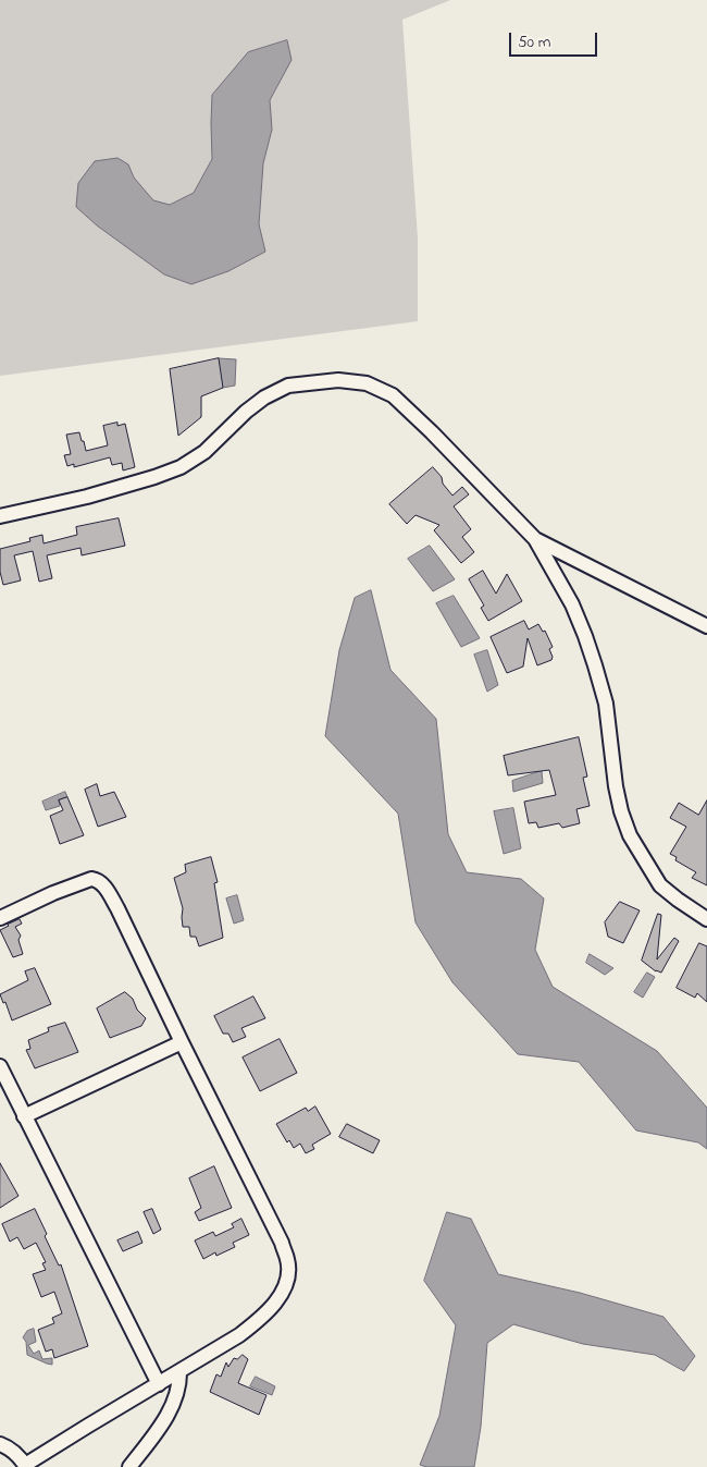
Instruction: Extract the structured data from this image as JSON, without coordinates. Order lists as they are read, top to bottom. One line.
{"scale_bar":"50 m"}
